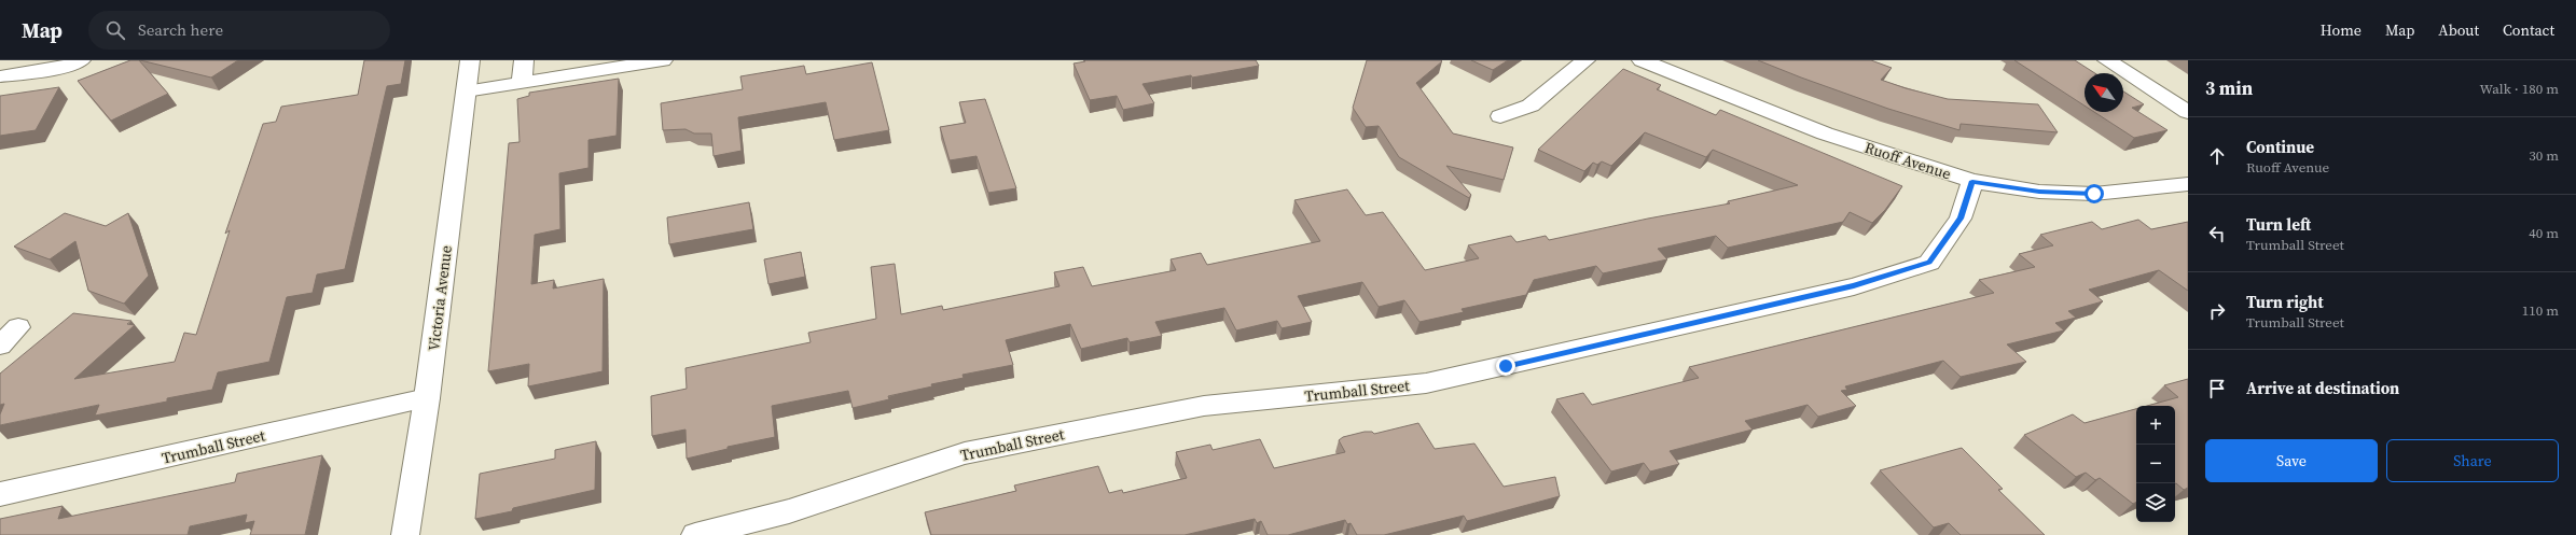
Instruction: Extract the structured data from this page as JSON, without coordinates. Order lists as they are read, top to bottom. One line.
{"streets":{"street":["Ruoff Avenue","Victoria Avenue","Trumball Street"]},"crossings":[["Ruoff Avenue","Trumball Street"],["Victoria Avenue","Trumball Street"]],"north":"top left","page":{"header":"Map","search":"Search here","nav":["Home","Map","About","Contact"],"heading":["3 min","Walk · 180 m"],"list":[["Continue","Ruoff Avenue","30 m"],["Turn left","Trumball Street","40 m"],["Turn right","Trumball Street","110 m"],"Arrive at destination"],"map_buttons":["+","−"],"buttons":["Save","Share"]}}
